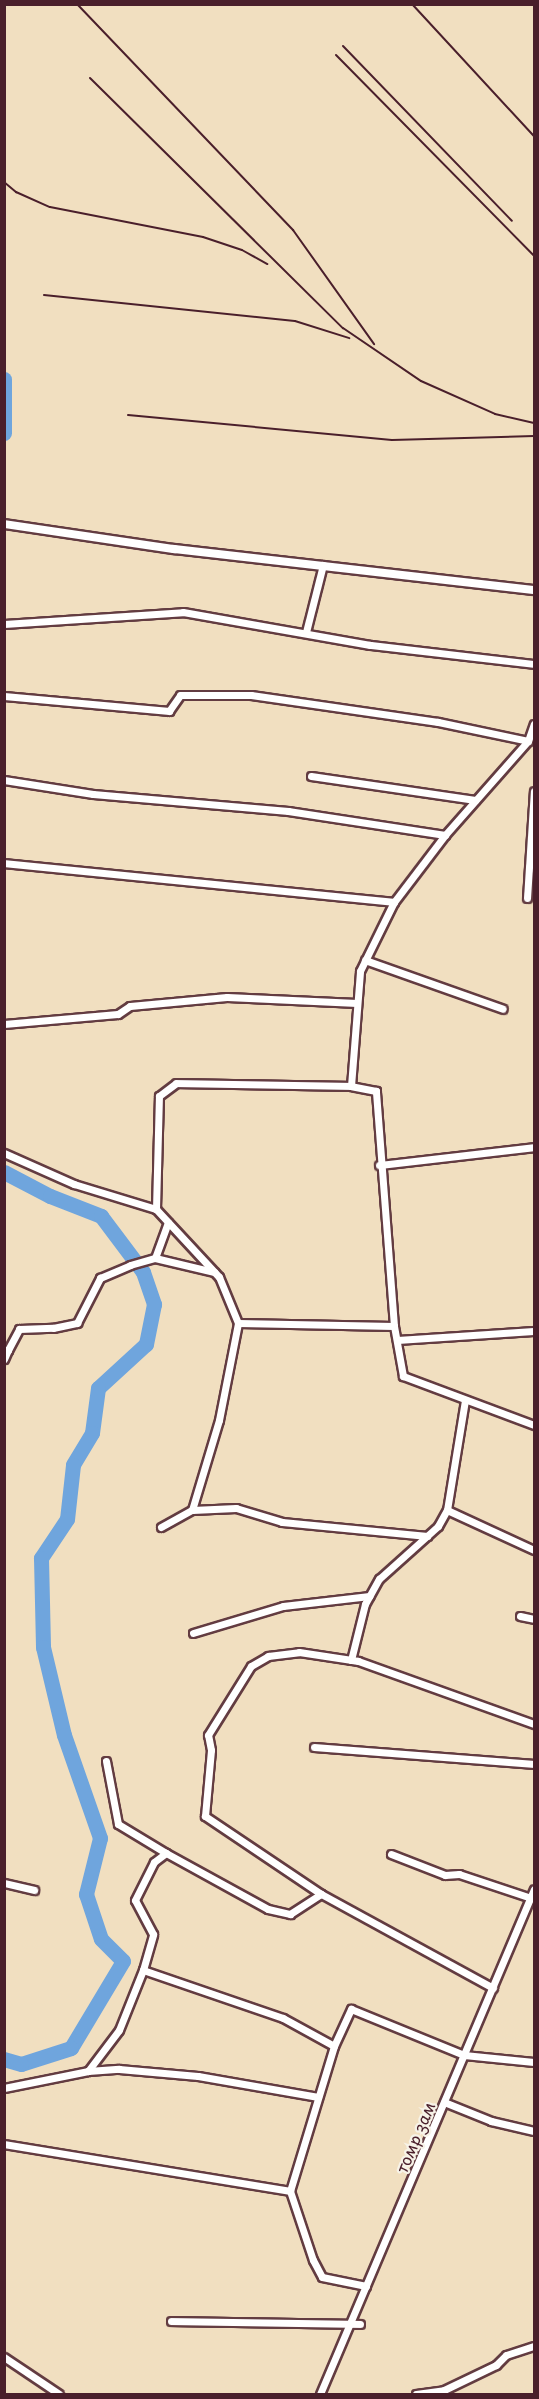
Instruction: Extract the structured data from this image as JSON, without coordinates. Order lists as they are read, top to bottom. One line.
{"streets":{"street":["томр зам"]}}
